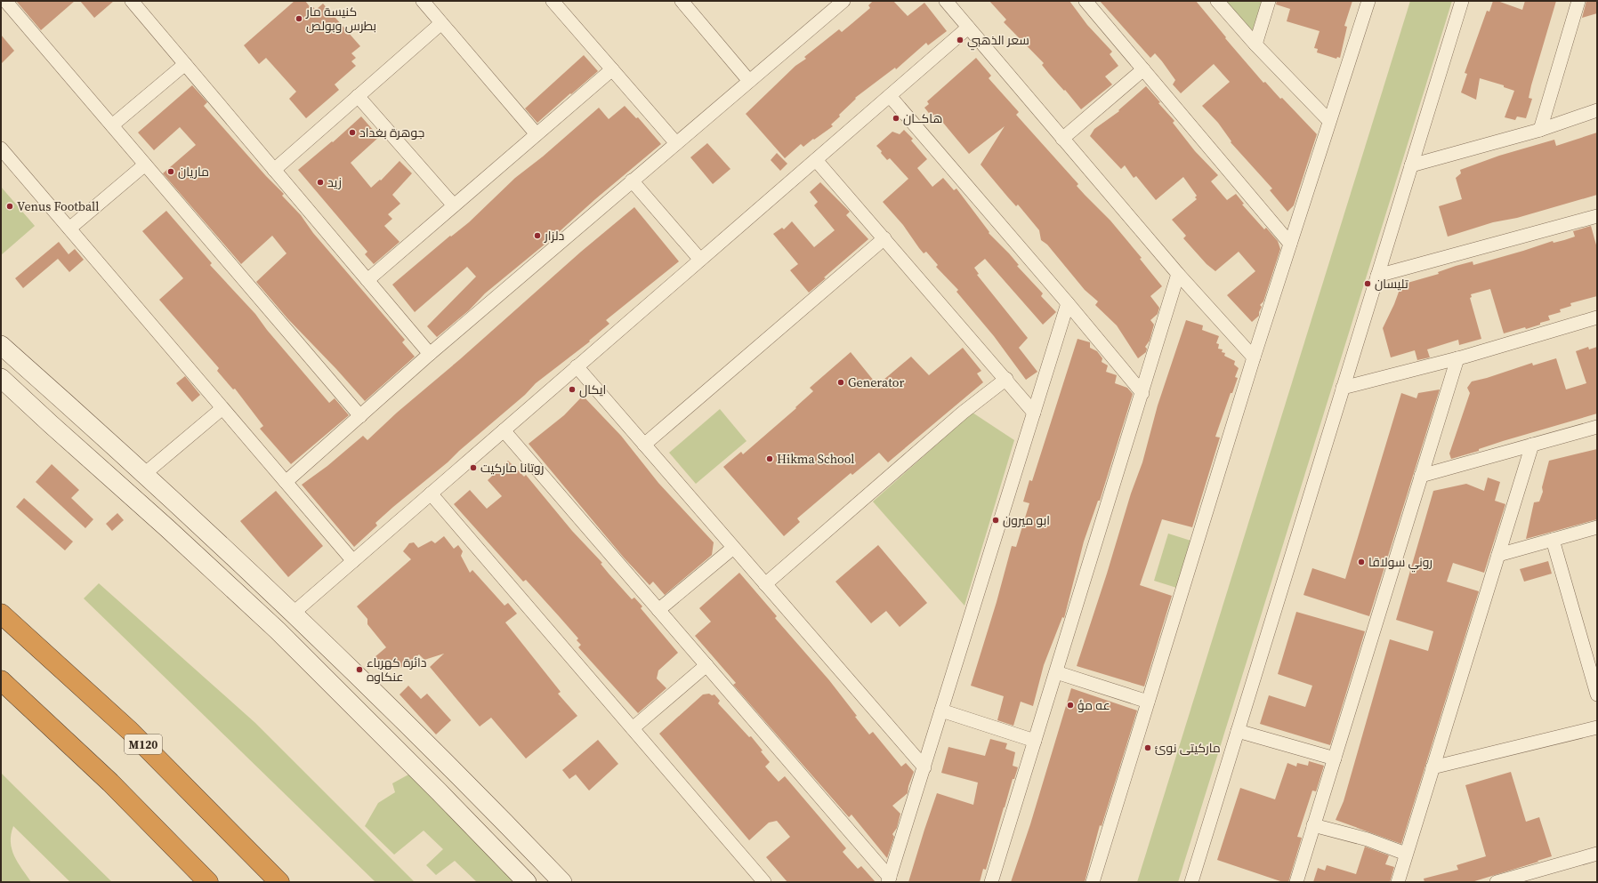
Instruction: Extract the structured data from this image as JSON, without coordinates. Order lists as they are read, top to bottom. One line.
{"streets":{"highway":["M120"]},"places":["كنيسة مار بطرس وبولص","سعر الذهبي","هاكــان","جوهرة بغداد","ماريان","زيد","Venus Football","دلزار","تليسان","Generator","ايكال","Hikma School","روتانا ماركيت","ابو ميرون","روني سولاقا","دائرة كهرباء عنكاوه","عه مؤ","مارکیتی نوئ"]}
